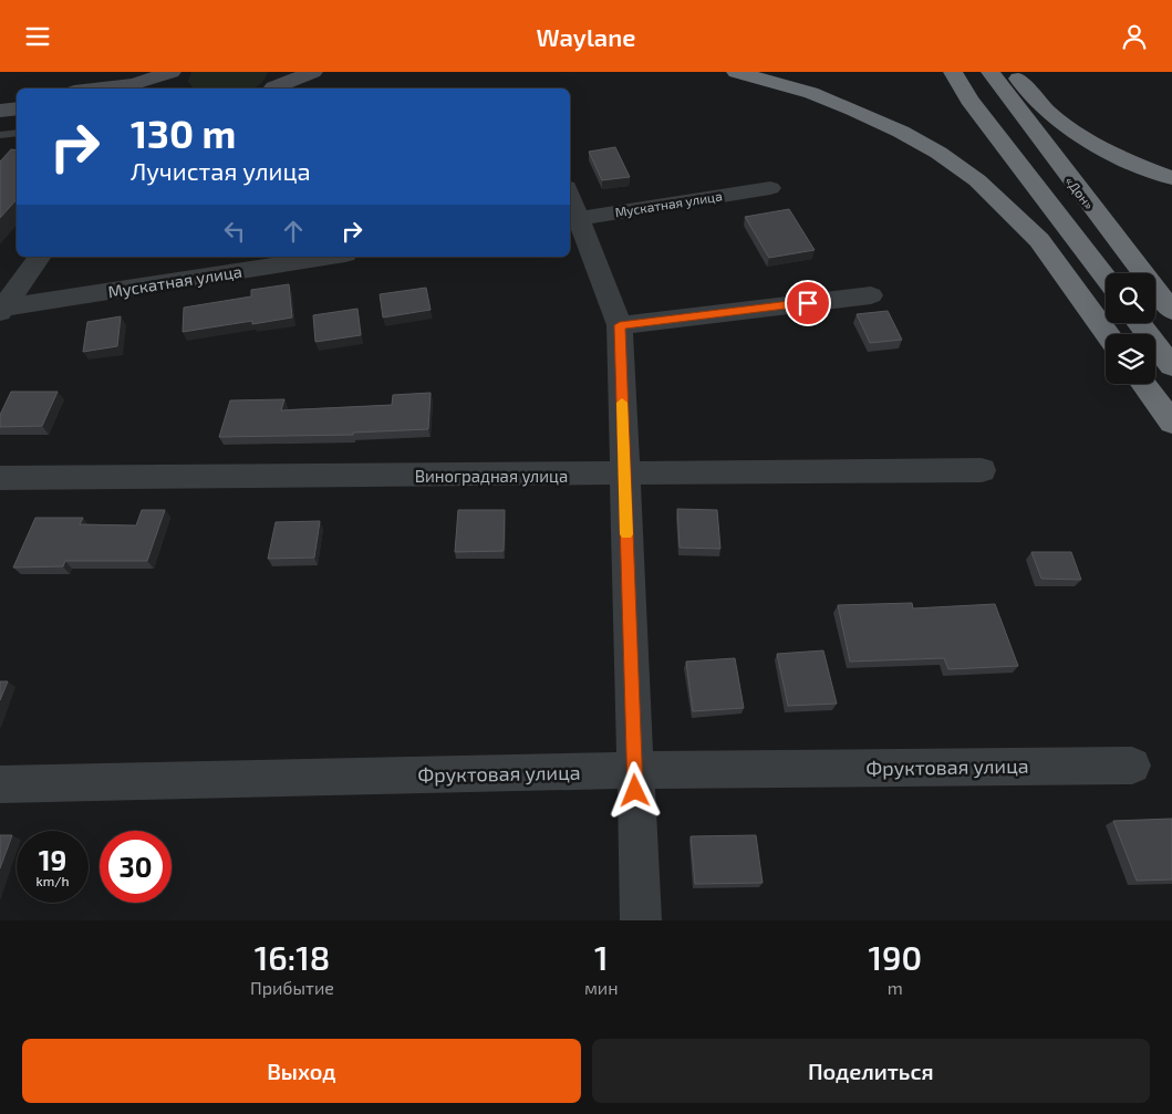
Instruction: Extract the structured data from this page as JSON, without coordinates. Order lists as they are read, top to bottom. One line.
{"streets":{"highway":["«Дон»"],"street":["Мускатная улица","Виноградная улица","Фруктовая улица"]},"page":{"header":"Waylane","turn":["130 m","Лучистая улица"],"speed":"19 km/h","limit":"30","eta":["16:18","Прибытие","1","мин","190","m"],"buttons":["Выход","Поделиться"]}}
